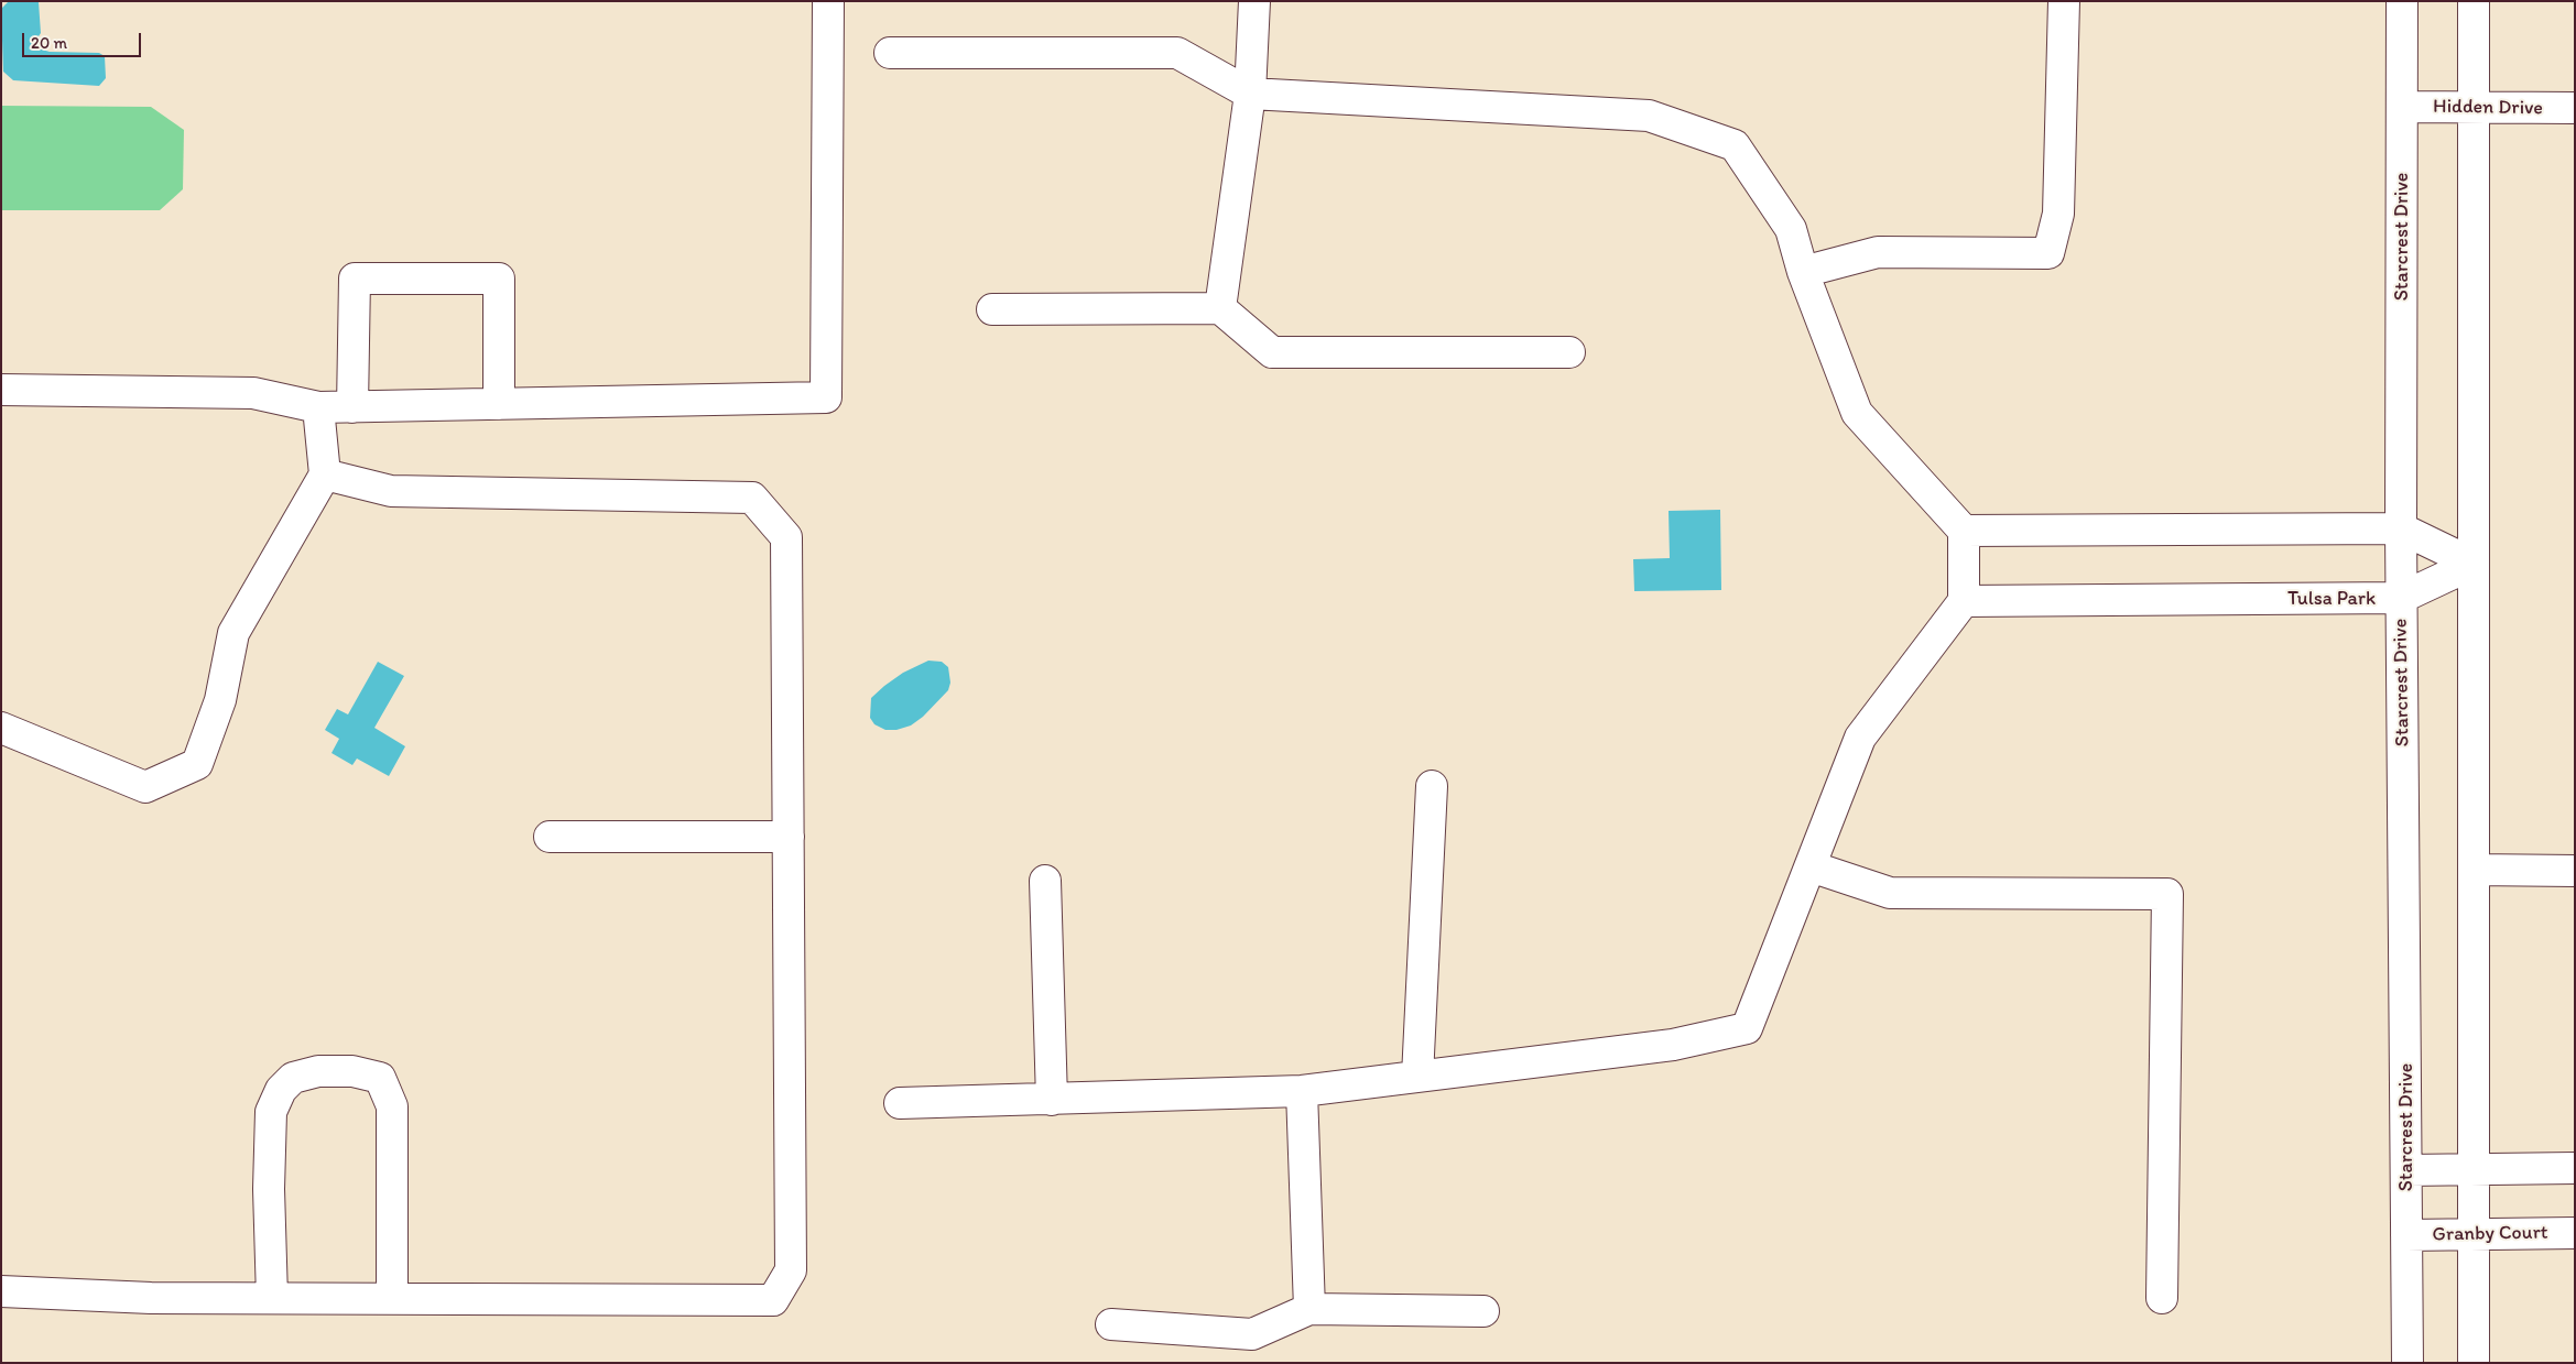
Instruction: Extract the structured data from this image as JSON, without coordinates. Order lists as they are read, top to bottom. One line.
{"streets":{"street":["Hidden Drive","Starcrest Drive","Tulsa Park","Granby Court"]},"crossings":[["Hidden Drive","Starcrest Drive"],["Starcrest Drive","Tulsa Park"],["Starcrest Drive","Granby Court"]],"scale_bar":"20 m"}
